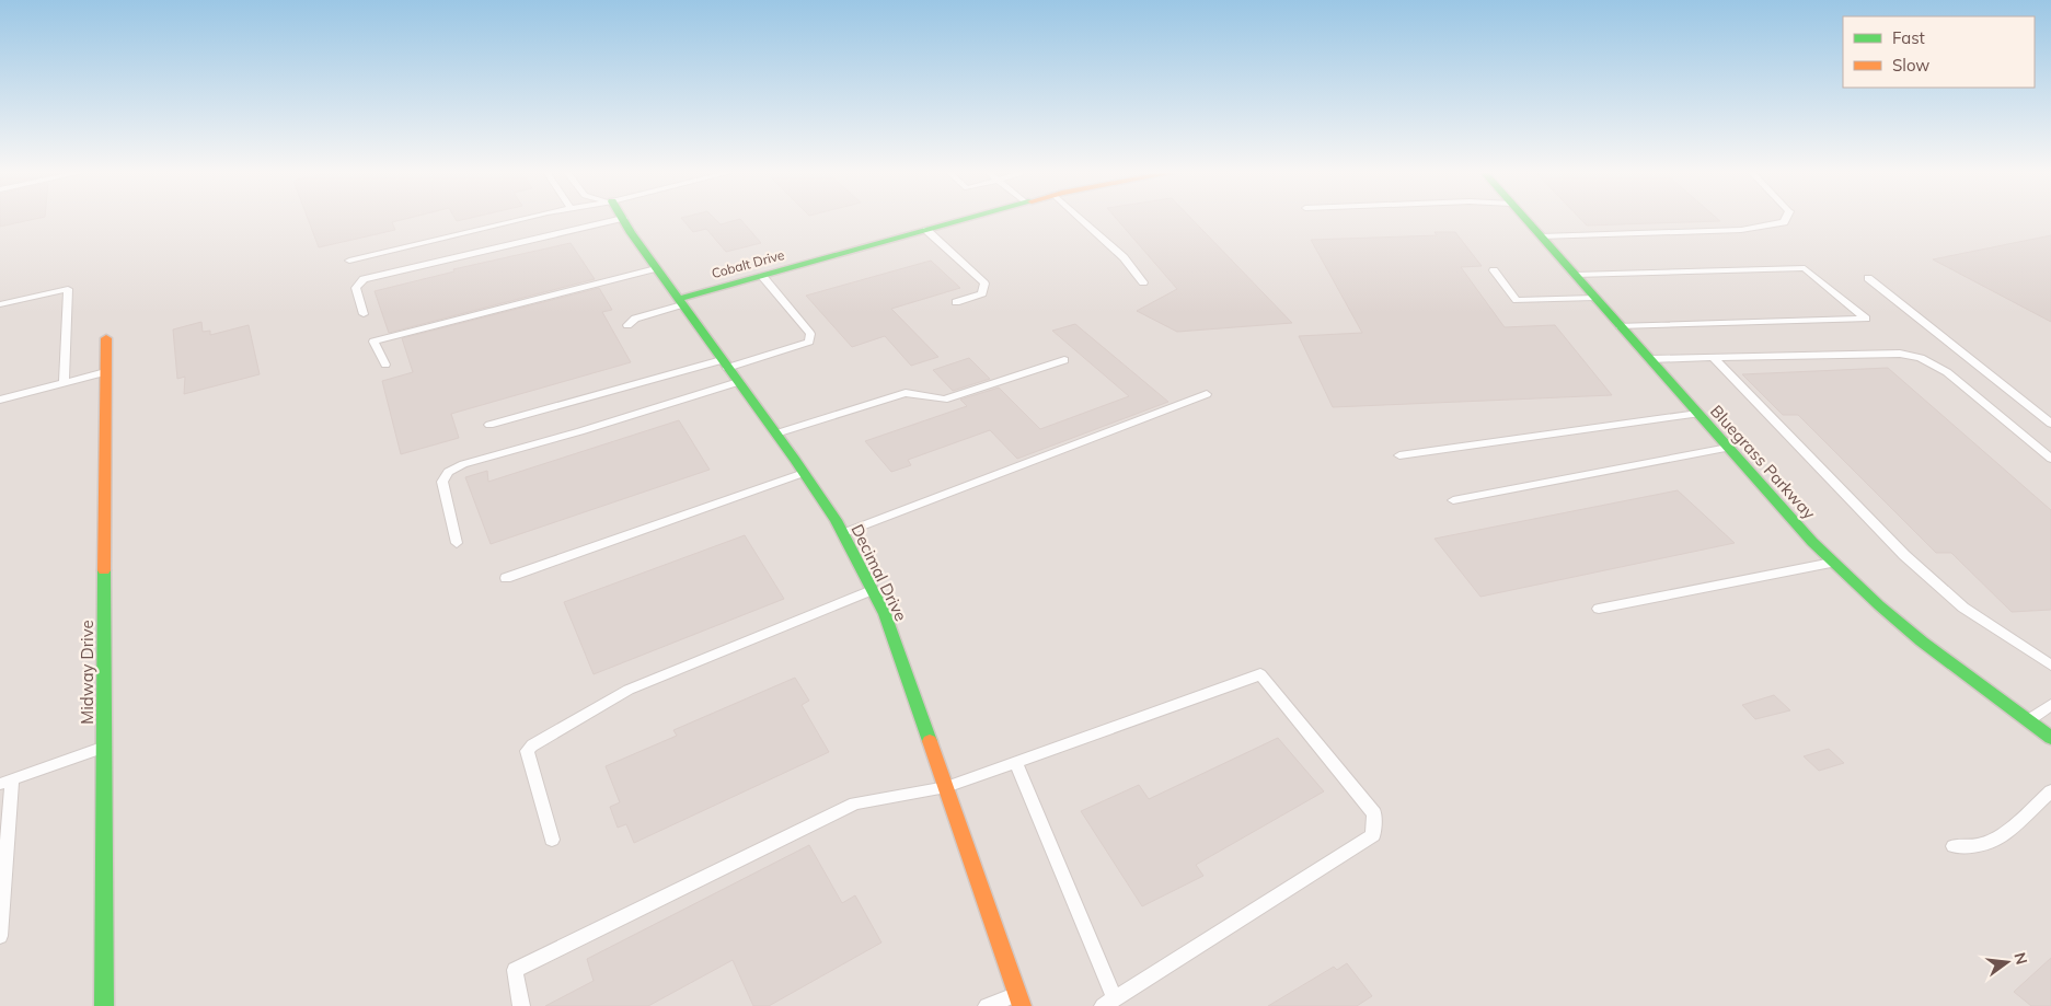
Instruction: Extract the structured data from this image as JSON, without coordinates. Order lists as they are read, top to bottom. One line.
{"streets":{"street":["Cobalt Drive","Bluegrass Parkway","Decimal Drive","Midway Drive"]},"crossings":[["Cobalt Drive","Decimal Drive"]],"legend":["Fast","Slow"],"north":"right"}
